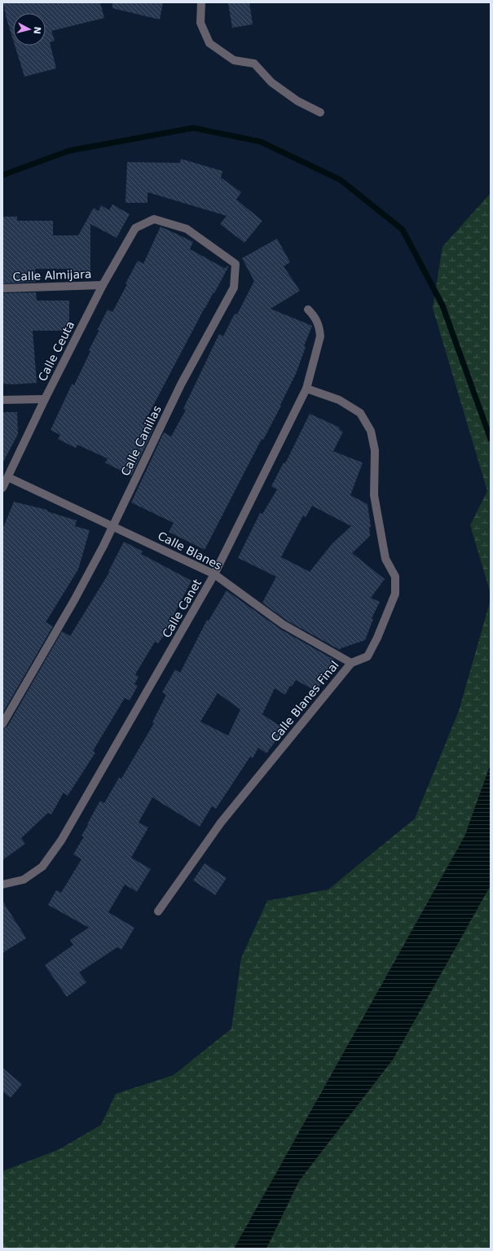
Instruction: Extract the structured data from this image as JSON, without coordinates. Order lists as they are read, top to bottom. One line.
{"streets":{"street":["Calle Almijara","Calle Ceuta","Calle Canillas","Calle Blanes","Calle Canet","Calle Blanes Final"]},"crossings":[["Calle Almijara","Calle Ceuta"],["Calle Ceuta","Calle Canillas"],["Calle Ceuta","Calle Blanes"],["Calle Canillas","Calle Blanes"],["Calle Blanes","Calle Canet"],["Calle Blanes","Calle Blanes Final"],["Calle Canet","Calle Blanes Final"]],"north":"right"}
